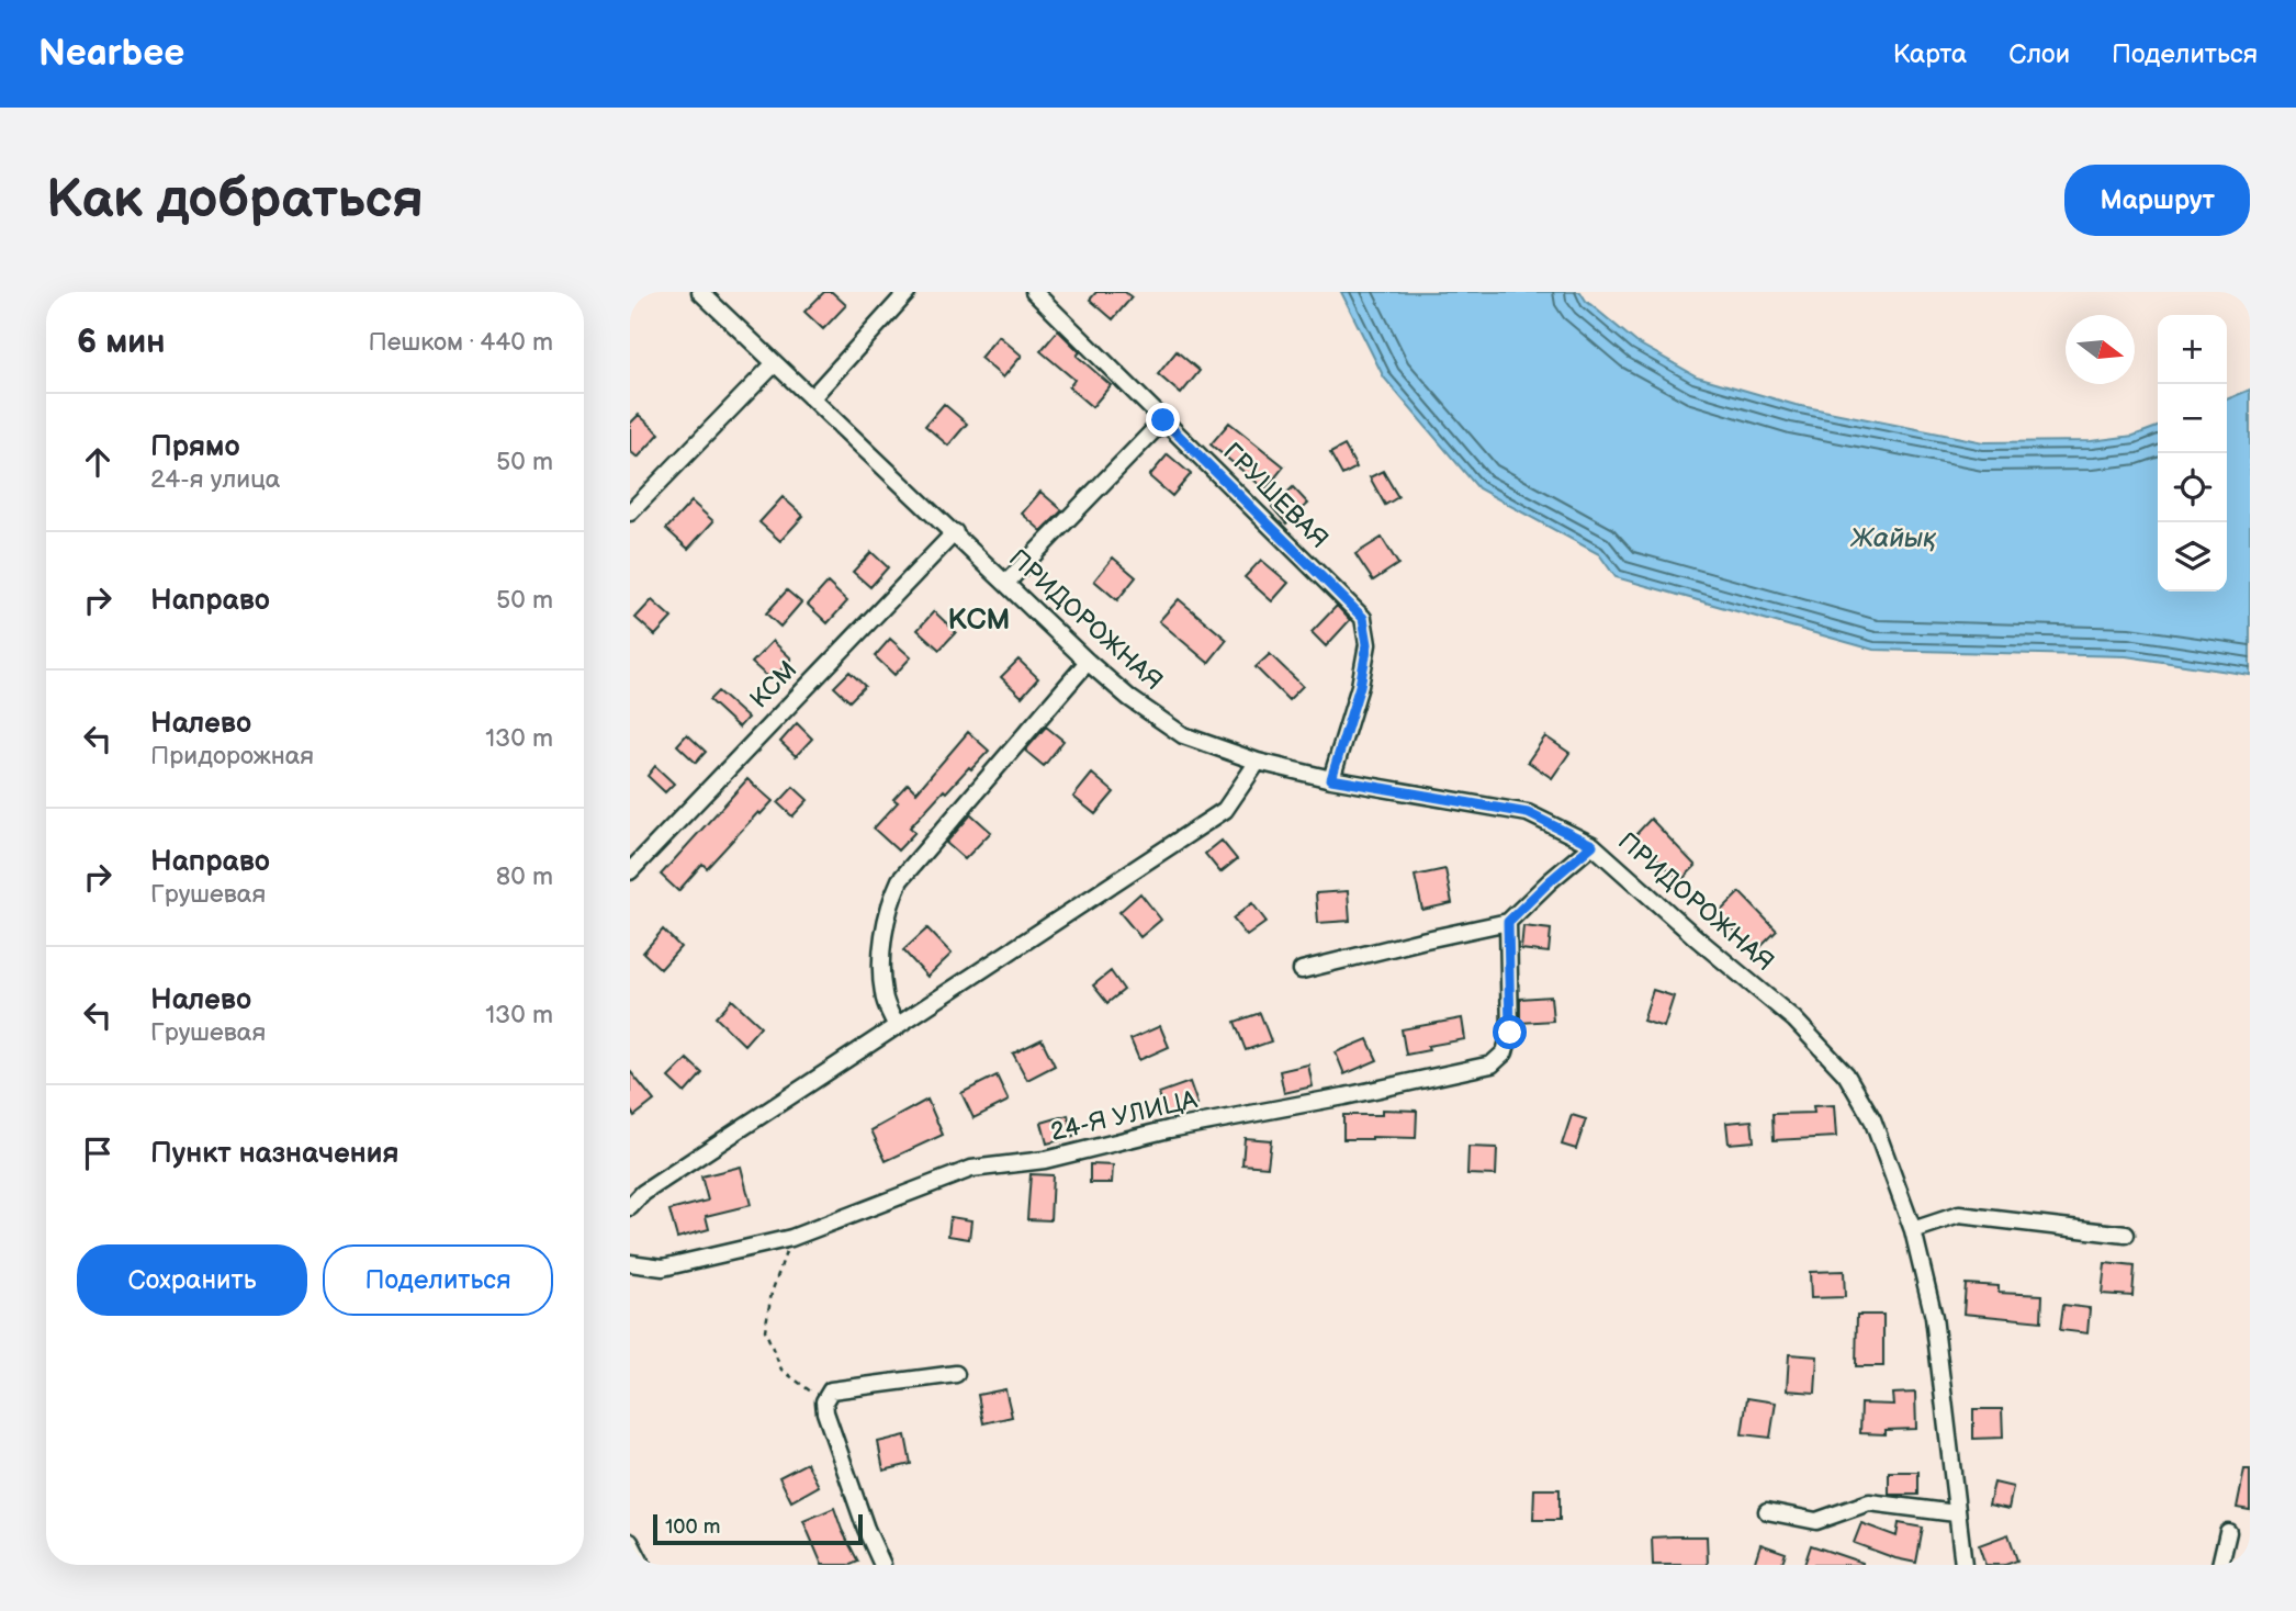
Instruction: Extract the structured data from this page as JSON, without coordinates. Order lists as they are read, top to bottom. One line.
{"streets":{"street":["ГРУШЕВАЯ","ПРИДОРОЖНАЯ","КСМ","24-Я УЛИЦА"]},"crossings":[["ГРУШЕВАЯ","ПРИДОРОЖНАЯ"],["ПРИДОРОЖНАЯ","КСМ"]],"districts":["КСМ"],"water":["Жайық"],"scale_bar":"100 m","north":"right","page":{"header":"Nearbee","nav":["Карта","Слои","Поделиться"],"buttons":["Маршрут",["Сохранить","Поделиться"]],"title":"Как добраться","heading":["6 мин","Пешком · 440 m"],"map_buttons":["+","−"],"list":[["Прямо","24-я улица","50 m"],["Направо","50 m"],["Налево","Придорожная","130 m"],["Направо","Грушевая","80 m"],["Налево","Грушевая","130 m"],"Пункт назначения"],"scale":"100 m"}}
